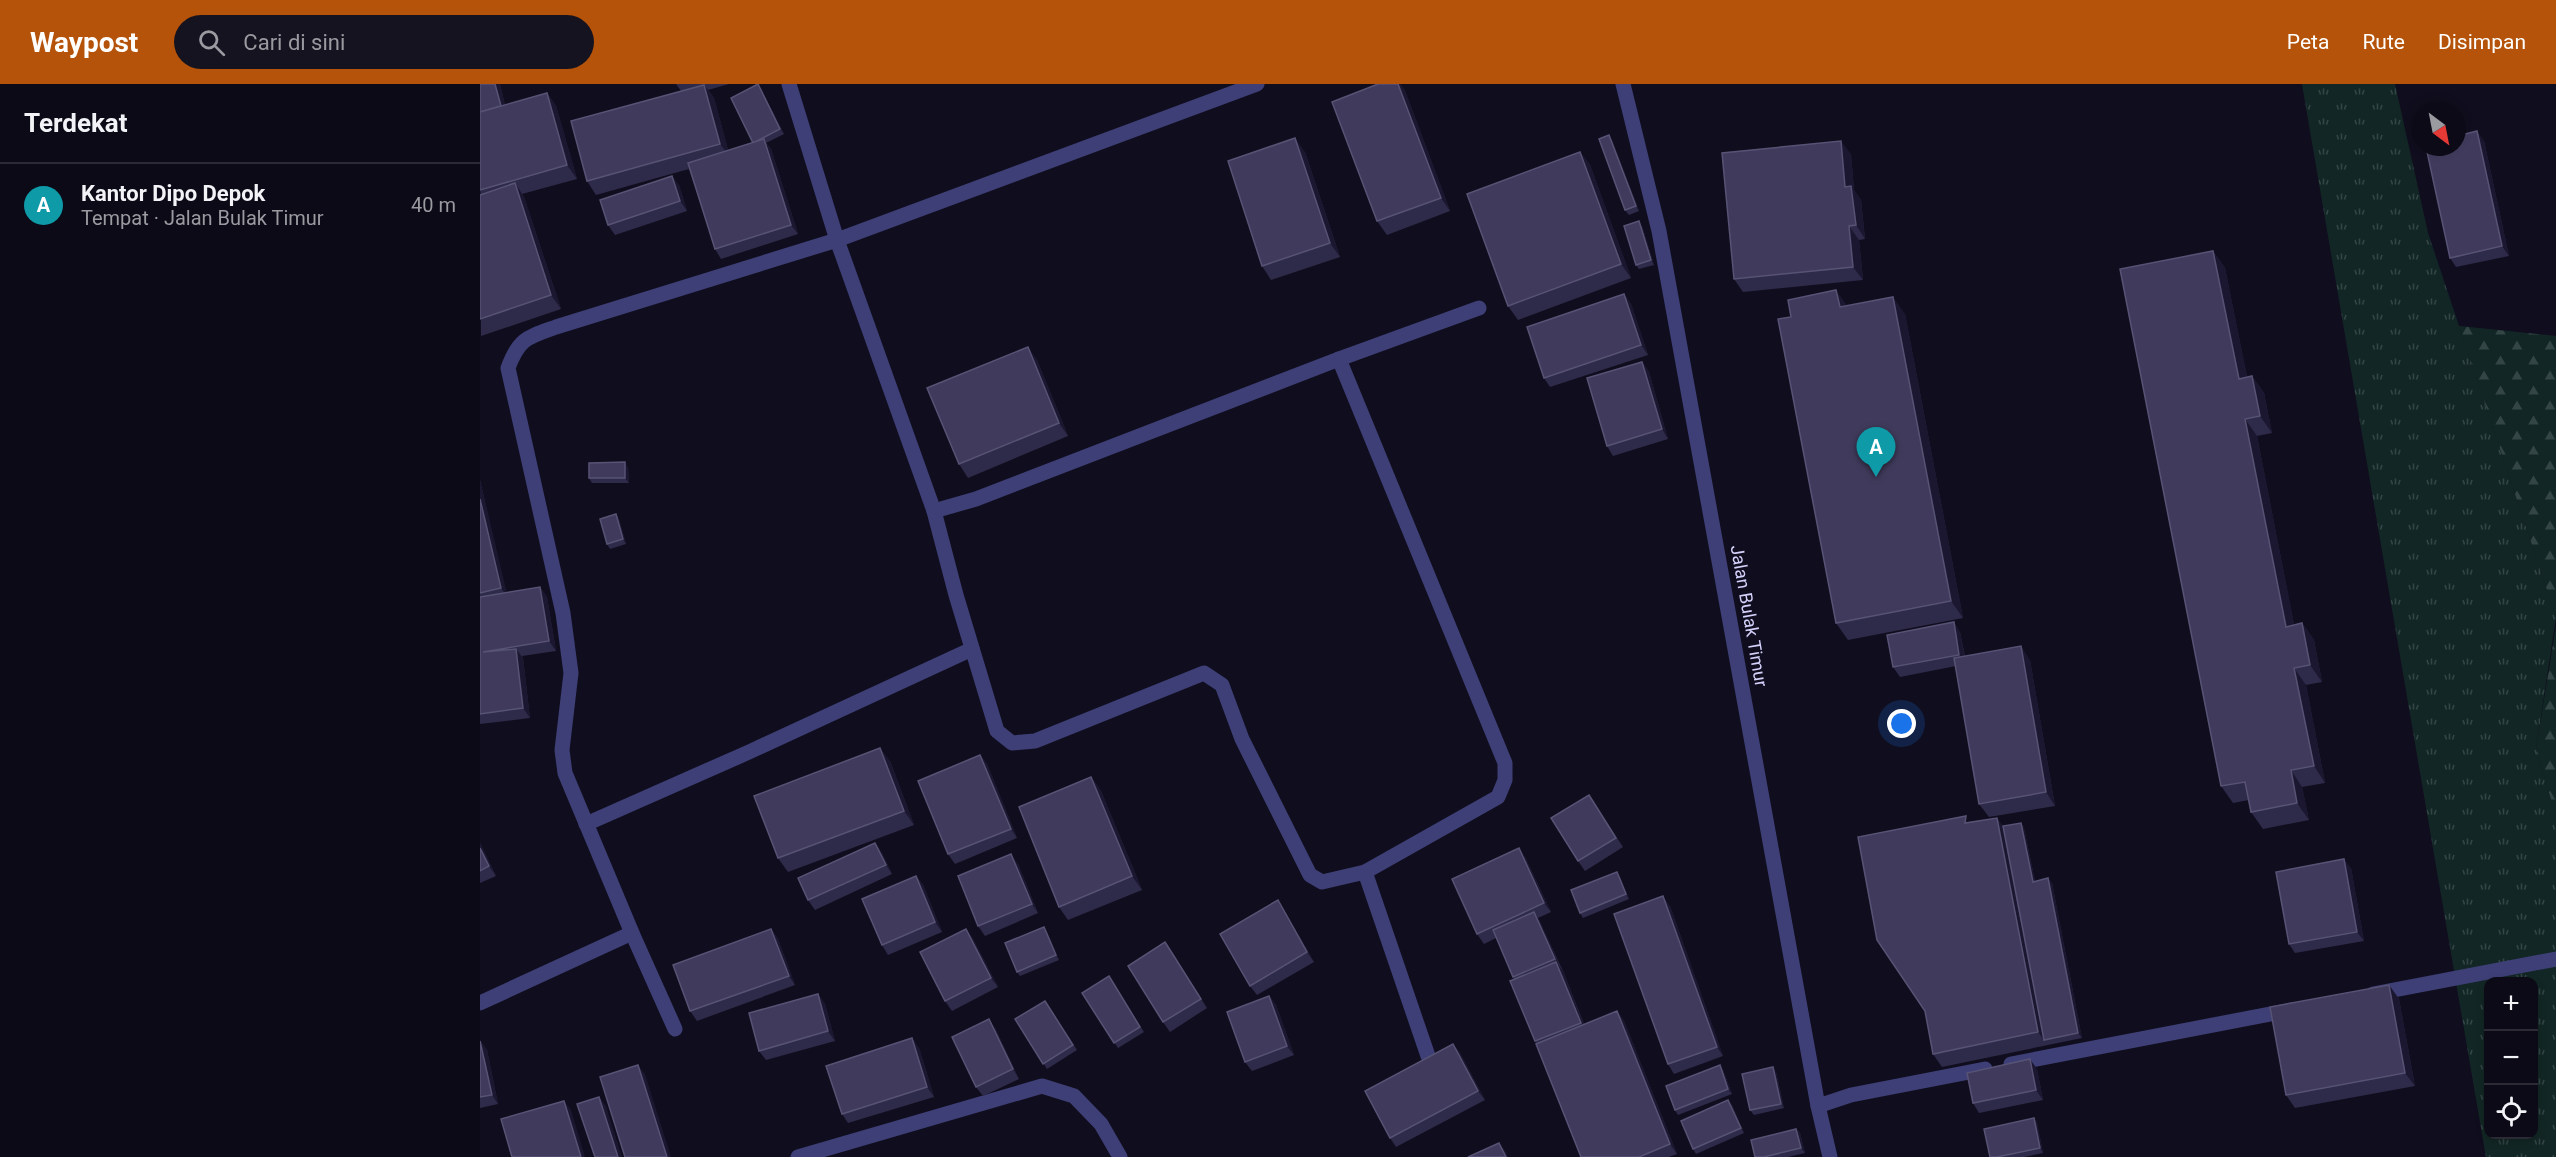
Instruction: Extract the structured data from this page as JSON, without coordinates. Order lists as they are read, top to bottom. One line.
{"streets":{"street":["Jalan Bulak Timur"]},"north":"bottom right","page":{"header":"Waypost","search":"Cari di sini","nav":["Peta","Rute","Disimpan"],"heading":"Terdekat","list":[{"mark":"A","name":"Kantor Dipo Depok","note":"Tempat · Jalan Bulak Timur","value":"40 m"}],"pins":"A","map_buttons":["+","−"]}}
